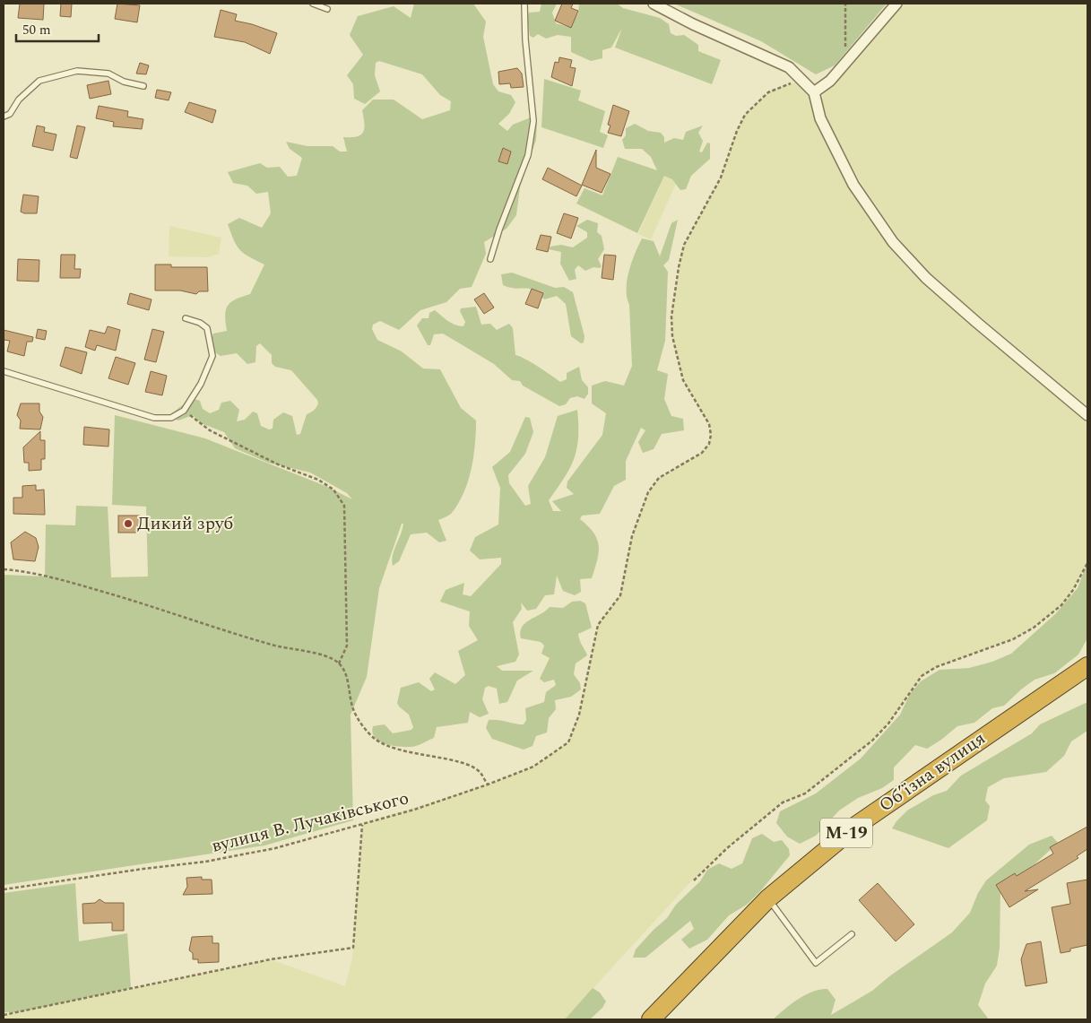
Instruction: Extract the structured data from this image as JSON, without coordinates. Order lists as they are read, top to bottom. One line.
{"streets":{"highway":["Обʼїзна вулиця","М-19"],"path":["вулиця В. Лучаківського"]},"places":["Дикий зруб"],"scale_bar":"50 m"}
